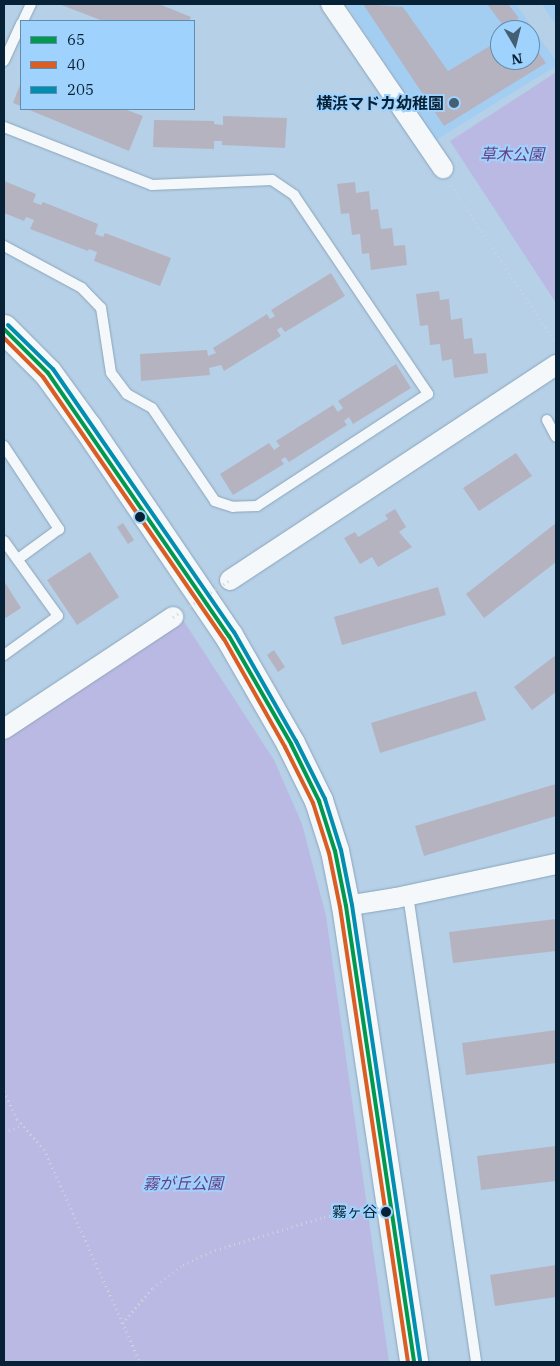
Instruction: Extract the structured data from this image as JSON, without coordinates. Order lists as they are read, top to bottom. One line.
{"parks":["草木公園","霧が丘公園"],"places":["横浜マドカ幼稚園","霧ヶ谷"],"lines":["transit line 205","transit line 65","transit line 40"],"legend":["65","40","205"],"north":"bottom"}
